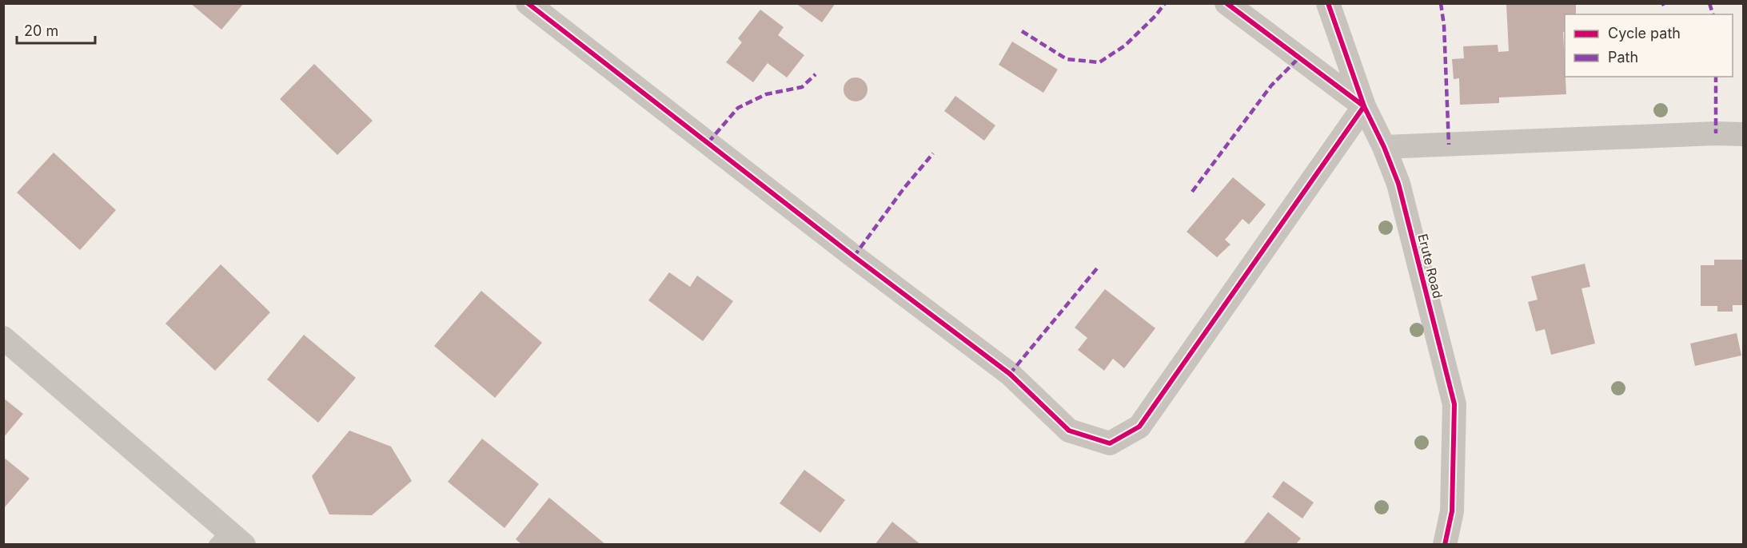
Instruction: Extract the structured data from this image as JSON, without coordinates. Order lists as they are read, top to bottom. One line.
{"streets":{"street":["Erute Road"]},"legend":["Cycle path","Path"],"scale_bar":"20 m"}
